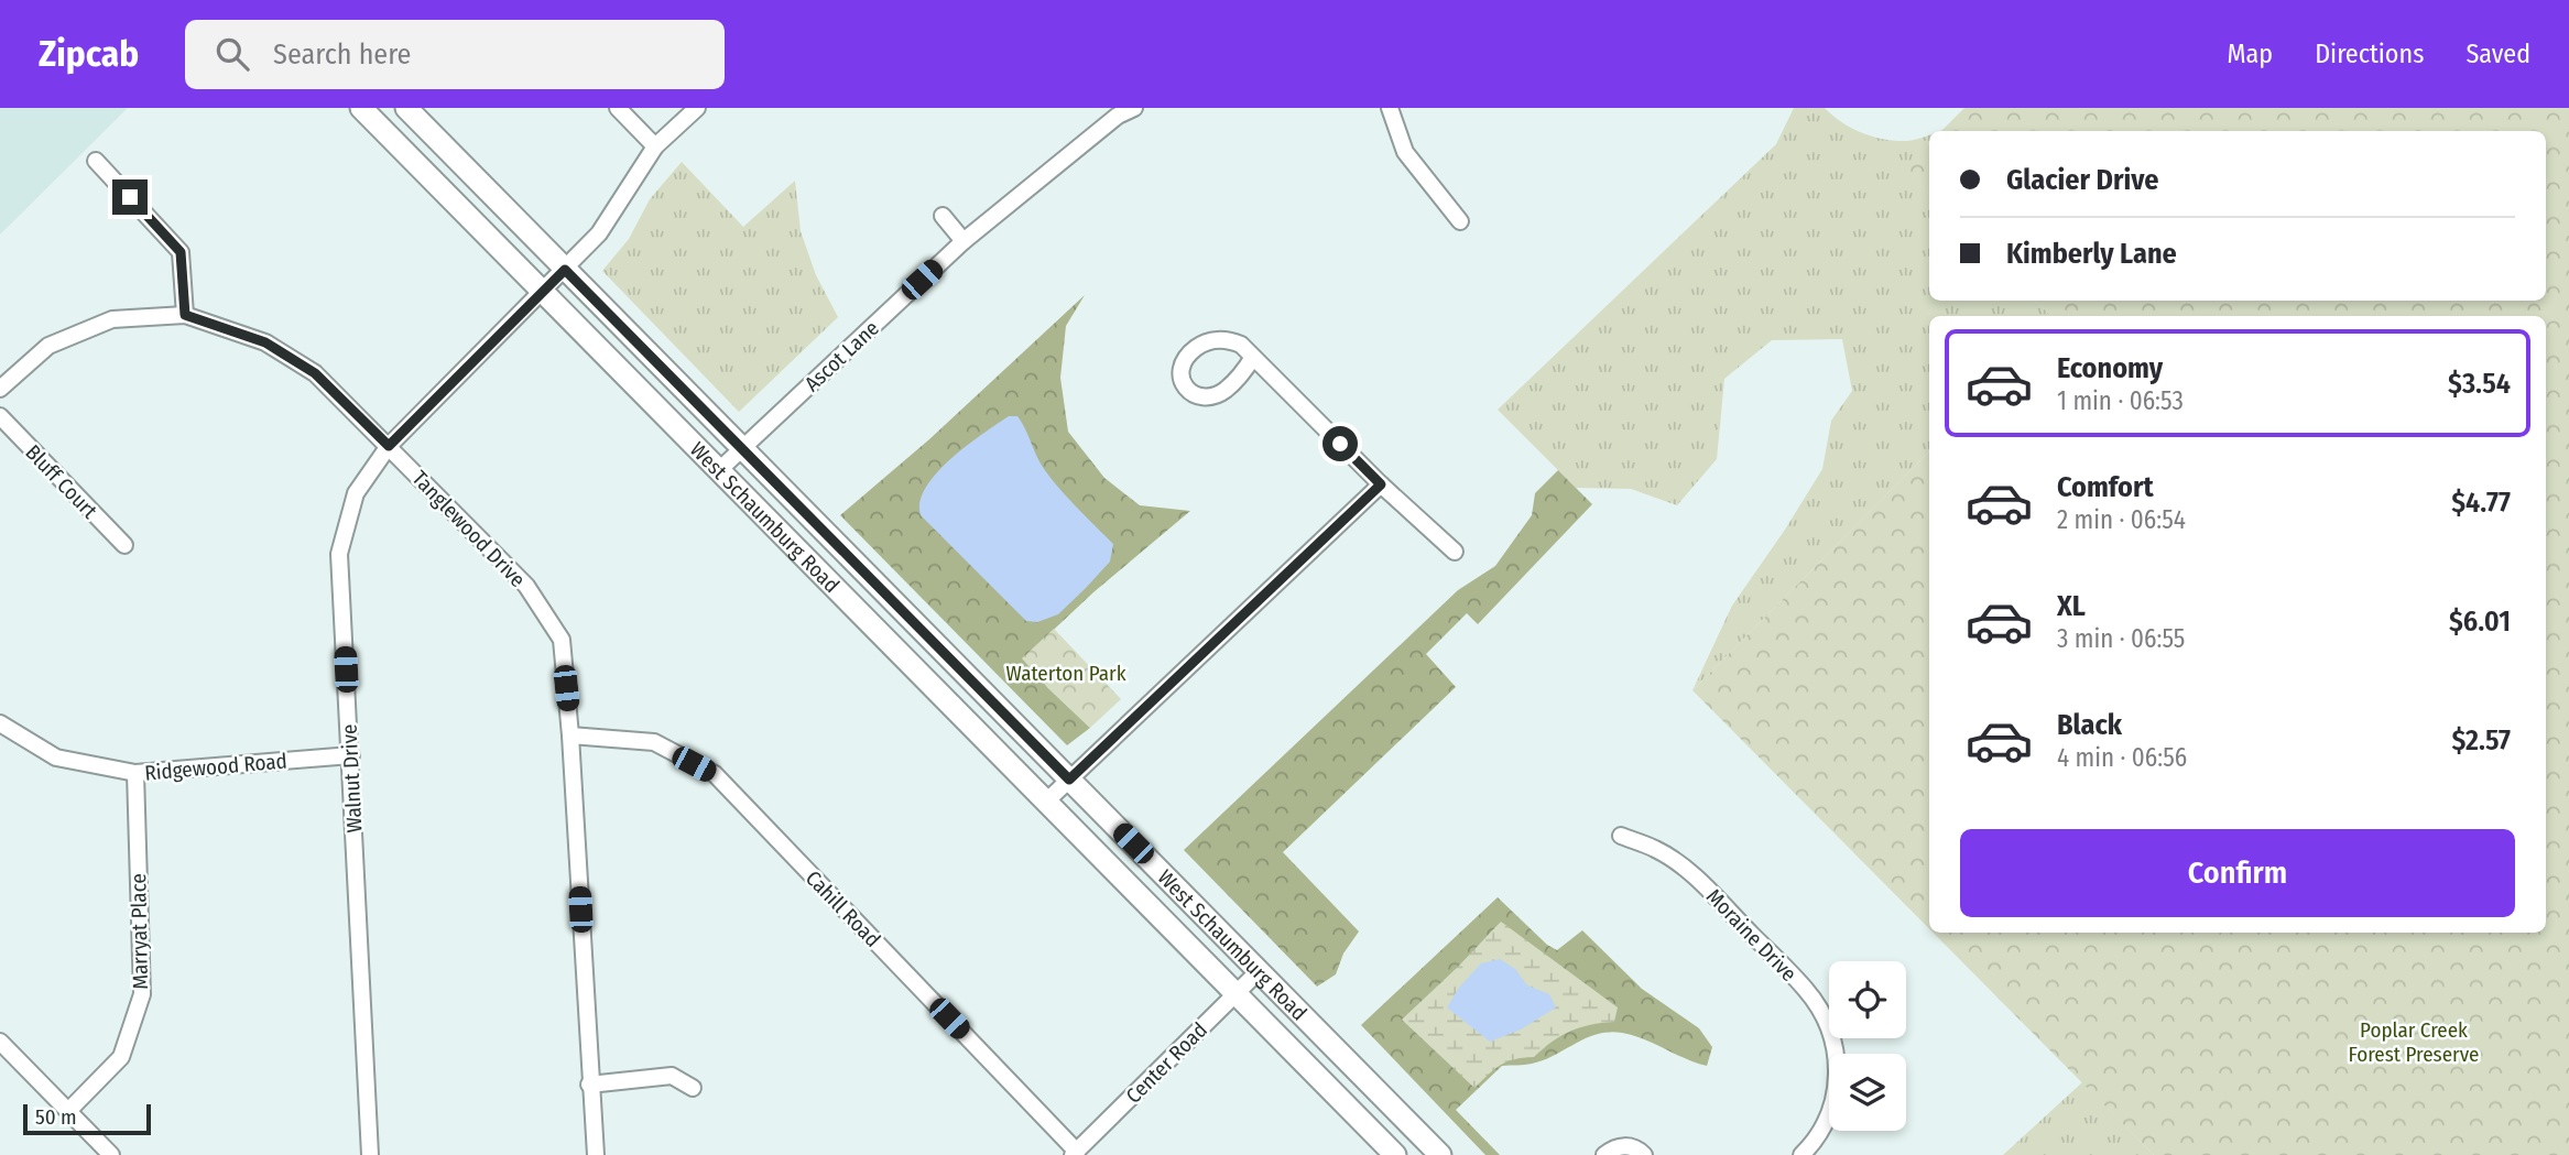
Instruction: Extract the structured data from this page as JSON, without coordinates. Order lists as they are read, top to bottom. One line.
{"streets":{"main road":["West Schaumburg Road"],"street":["Ascot Lane","Bluff Court","Tanglewood Drive","Ridgewood Road","Walnut Drive","Cahill Road","Marryat Place","Moraine Drive","Center Road"]},"crossings":[["Ascot Lane","West Schaumburg Road"],["West Schaumburg Road","Walnut Drive"],["West Schaumburg Road","Center Road"],["Tanglewood Drive","Walnut Drive"],["Tanglewood Drive","Cahill Road"],["Ridgewood Road","Walnut Drive"],["Ridgewood Road","Marryat Place"],["Cahill Road","Center Road"]],"parks":["Waterton Park","Poplar Creek Forest Preserve"],"scale_bar":"50 m","page":{"header":"Zipcab","search":"Search here","nav":["Map","Directions","Saved"],"banner":["Glacier Drive","Kimberly Lane"],"list":[{"name":"Economy","note":"1 min · 06:53","value":"$3.54"},{"name":"Comfort","note":"2 min · 06:54","value":"$4.77"},{"name":"XL","note":"3 min · 06:55","value":"$6.01"},{"name":"Black","note":"4 min · 06:56","value":"$2.57"}],"buttons":"Confirm","scale":"50 m"}}
